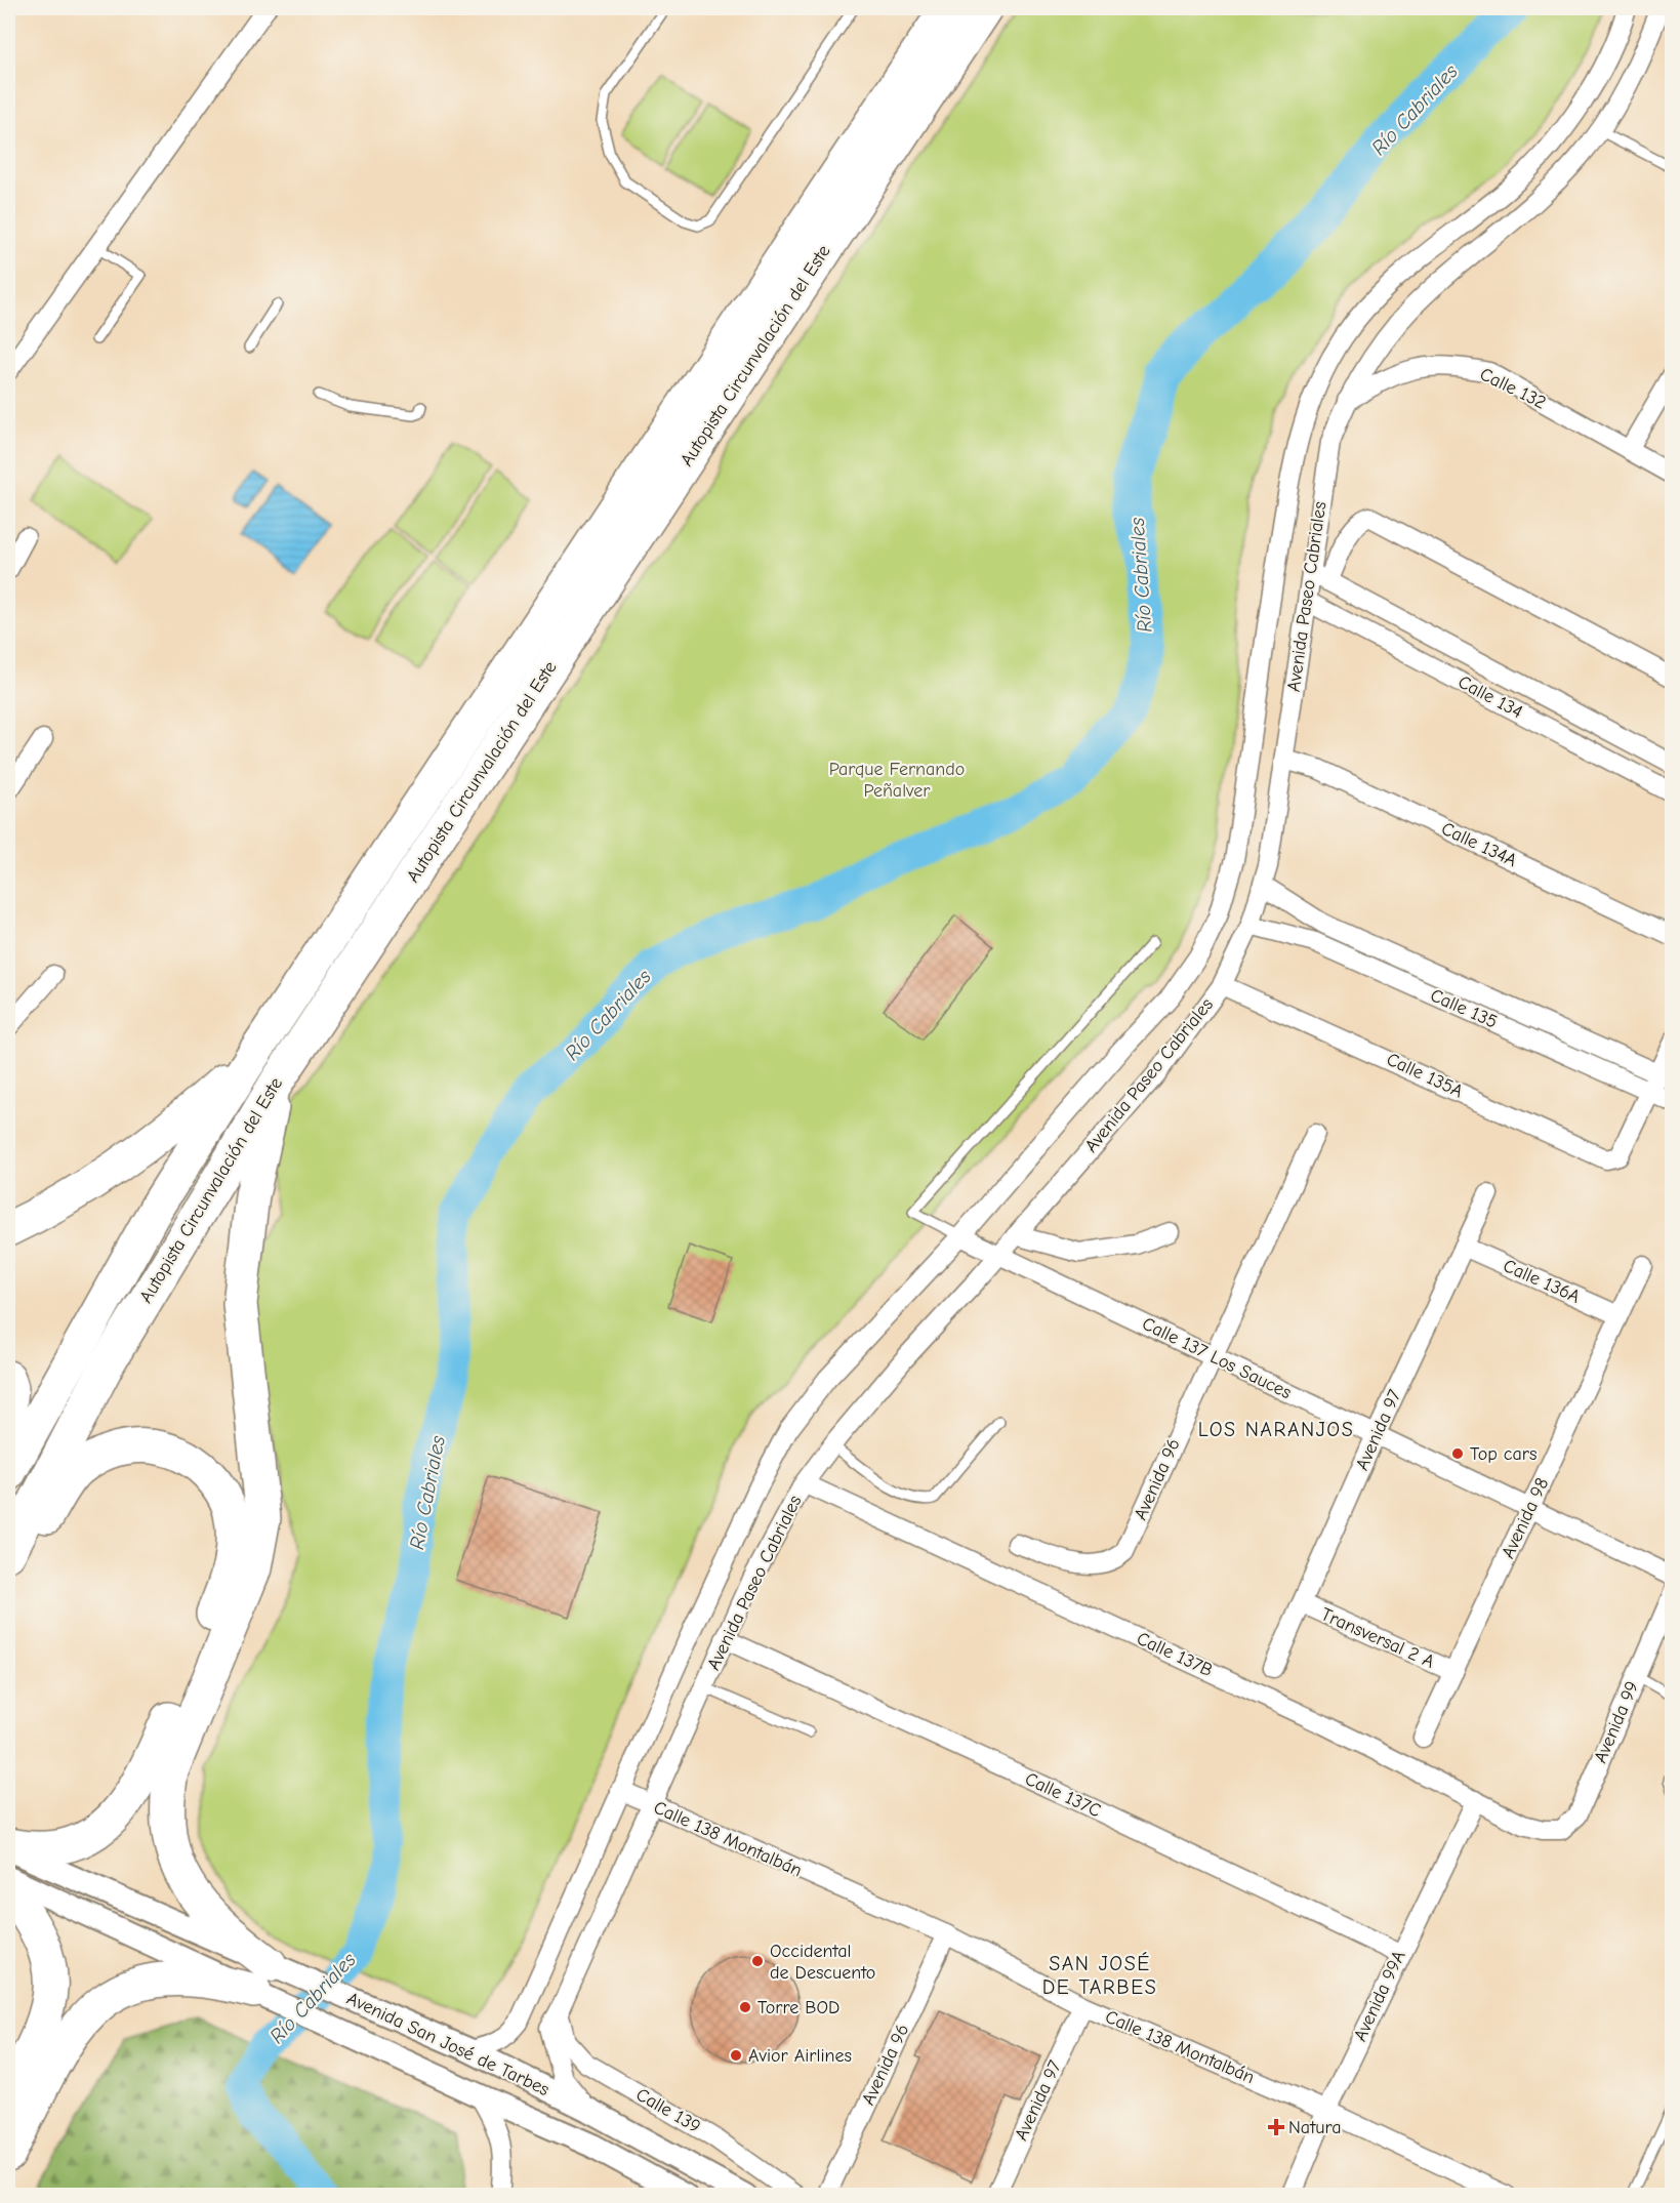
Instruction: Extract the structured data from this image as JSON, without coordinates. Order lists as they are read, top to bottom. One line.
{"streets":{"highway":["Autopista Circunvalación del Este"],"street":["Calle 132","Avenida Paseo Cabriales","Calle 134","Calle 134A","Calle 135","Calle 135A","Calle 136A","Calle 137 Los Sauces","Avenida 97","Avenida 96","Avenida 98","Transversal 2 A","Calle 137B","Avenida 99","Calle 137C","Calle 138 Montalbán","Avenida 99A","Avenida San José de Tarbes","Calle 139"]},"crossings":[["Calle 132","Avenida Paseo Cabriales"],["Avenida Paseo Cabriales","Calle 134"],["Avenida Paseo Cabriales","Calle 134A"],["Avenida Paseo Cabriales","Calle 135"],["Avenida Paseo Cabriales","Calle 135A"],["Avenida Paseo Cabriales","Calle 137 Los Sauces"],["Avenida Paseo Cabriales","Calle 137B"],["Avenida Paseo Cabriales","Calle 137C"],["Avenida Paseo Cabriales","Calle 138 Montalbán"],["Avenida Paseo Cabriales","Avenida San José de Tarbes"],["Avenida Paseo Cabriales","Calle 139"],["Calle 135","Calle 135A"],["Calle 136A","Avenida 97"],["Calle 136A","Avenida 98"],["Calle 137 Los Sauces","Avenida 97"],["Calle 137 Los Sauces","Avenida 96"],["Calle 137 Los Sauces","Avenida 98"],["Avenida 97","Transversal 2 A"],["Avenida 97","Calle 138 Montalbán"],["Avenida 96","Calle 138 Montalbán"],["Avenida 98","Transversal 2 A"],["Calle 137B","Avenida 99"],["Calle 137B","Avenida 99A"],["Calle 137C","Avenida 99A"],["Calle 138 Montalbán","Avenida 99A"]],"districts":["LOS NARANJOS","SAN JOSÉ DE TARBES"],"water":["Río Cabriales"],"parks":["Parque Fernando Peñalver"],"places":{"other":["Top cars","Occidental de Descuento","Torre BOD","Avior Airlines"],"health":["Natura"]}}
